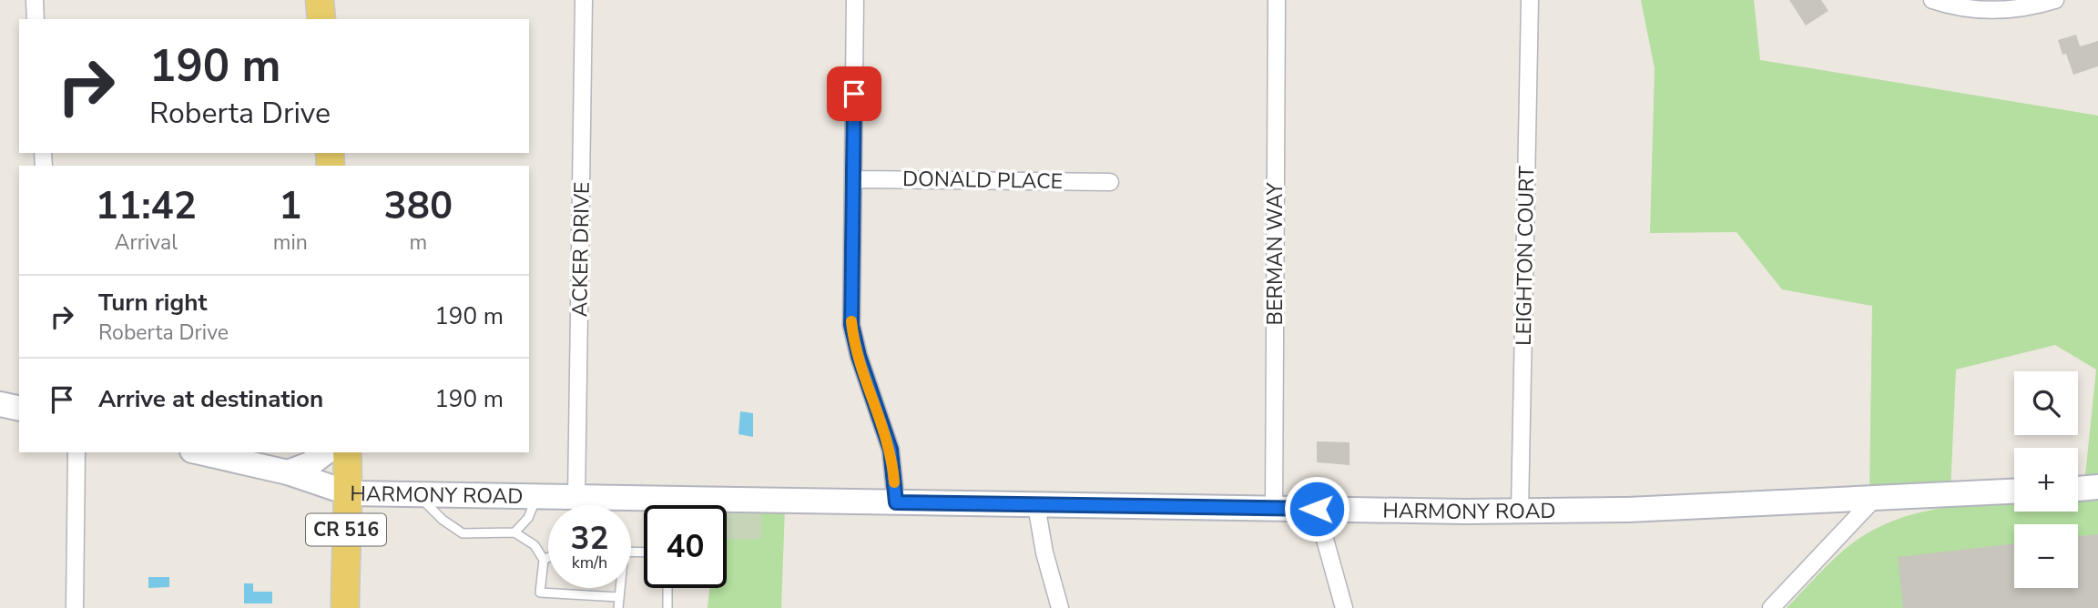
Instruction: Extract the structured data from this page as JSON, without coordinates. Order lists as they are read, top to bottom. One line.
{"streets":{"main road":["CR 516"],"street":["DONALD PLACE","ACKER DRIVE","BERMAN WAY","LEIGHTON COURT","HARMONY ROAD"]},"crossings":[["ACKER DRIVE","HARMONY ROAD"],["BERMAN WAY","HARMONY ROAD"],["LEIGHTON COURT","HARMONY ROAD"],["HARMONY ROAD","CR 516"]],"page":{"turn":["190 m","Roberta Drive"],"eta":["11:42","Arrival","1","min","380","m"],"list":[{"name":"Turn right","note":"Roberta Drive","value":"190 m"},{"name":"Arrive at destination","value":"190 m"}],"map_buttons":["+","−"],"speed":"32 km/h","limit":"40"}}
